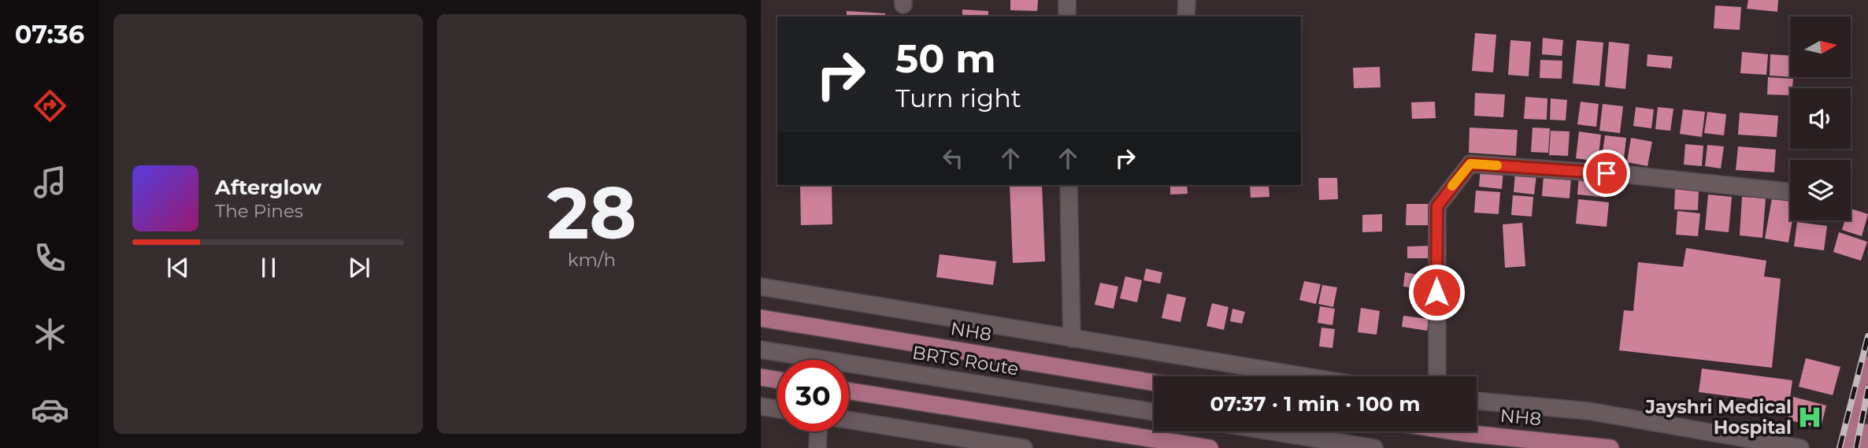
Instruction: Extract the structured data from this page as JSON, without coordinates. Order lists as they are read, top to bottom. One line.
{"streets":{"main road":["NH8"],"street":["BRTS Route"]},"places":{"hospital":["Jayshri Medical Hospital"]},"north":"right","page":{"tabs":"07:36","tile":["28","km/h"],"turn":["50 m","Turn right"],"song":["Afterglow","The Pines"],"limit":"30","trip":"07:37 · 1 min · 100 m"}}
